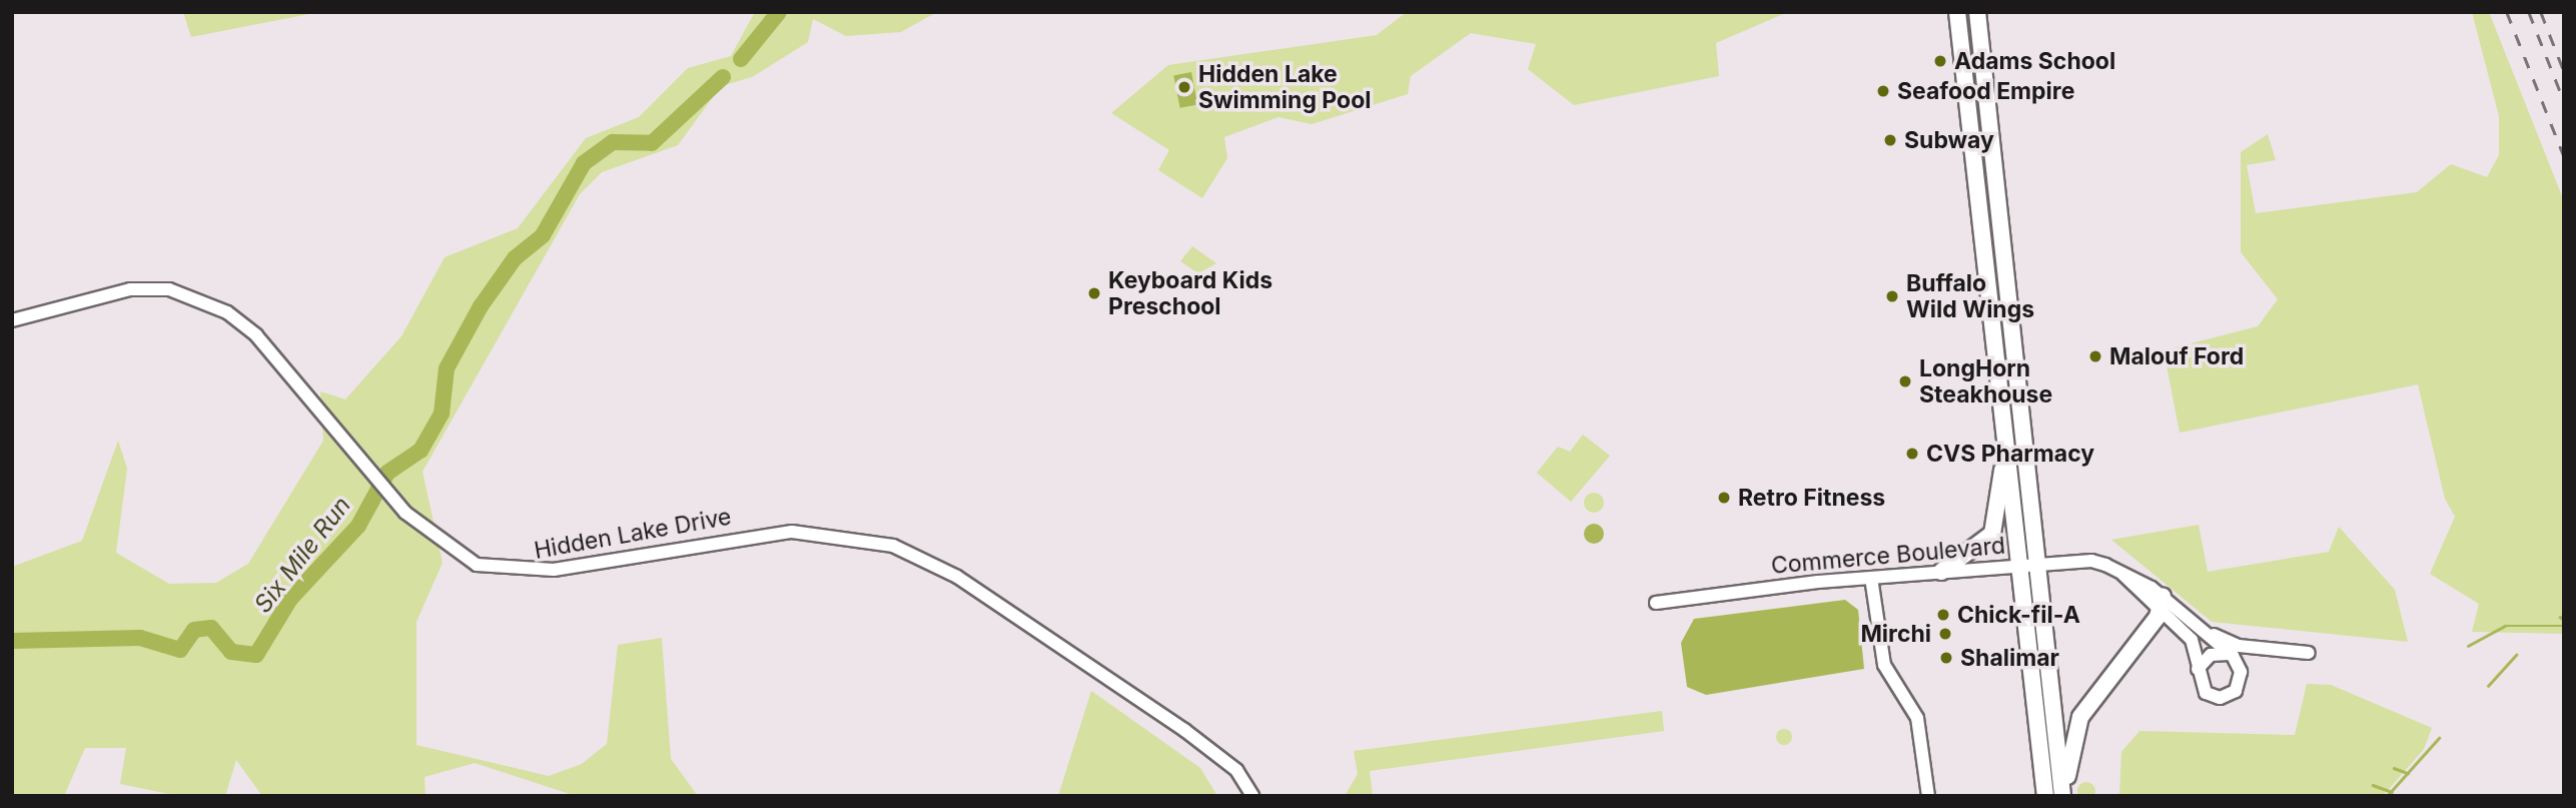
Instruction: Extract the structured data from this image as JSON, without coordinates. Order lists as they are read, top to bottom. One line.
{"streets":{"street":["Hidden Lake Drive","Commerce Boulevard"]},"water":["Six Mile Run"],"places":["Adams School","Hidden Lake Swimming Pool","Seafood Empire","Subway","Keyboard Kids Preschool","Buffalo Wild Wings","Malouf Ford","LongHorn Steakhouse","CVS Pharmacy","Retro Fitness","Chick-fil-A","Mirchi","Shalimar"]}
